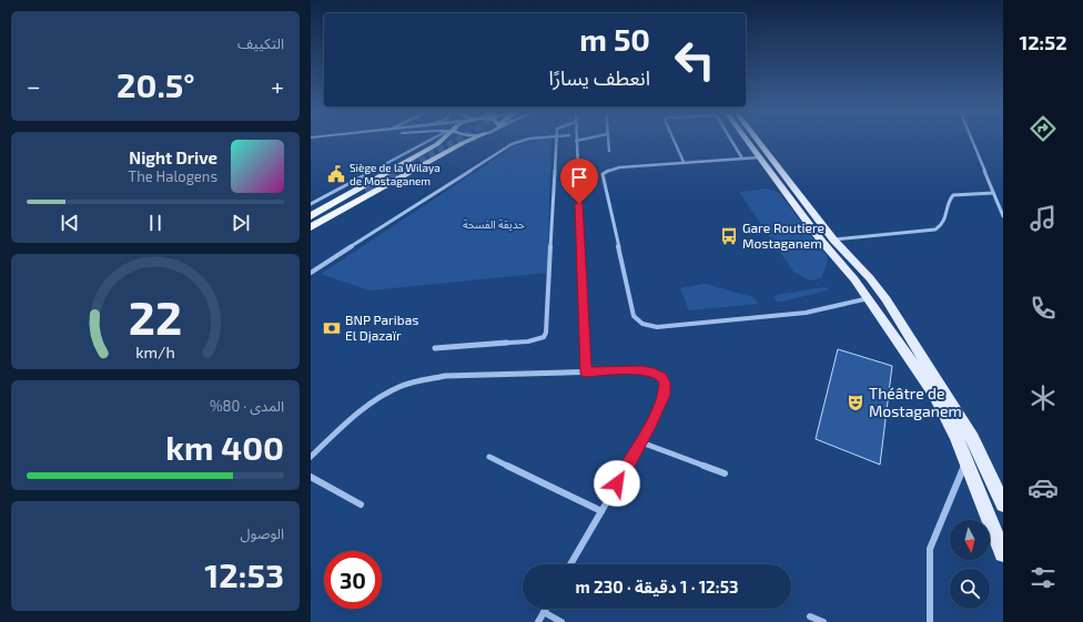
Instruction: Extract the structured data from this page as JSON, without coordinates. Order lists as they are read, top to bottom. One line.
{"parks":["حديقة الفسحة"],"places":{"public building":["Siège de la Wilaya de Mostaganem"],"bus stop":["Gare Routiere Mostaganem"],"bank":["BNP Paribas El Djazaïr"],"theatre":["Théâtre de Mostaganem"]},"north":"bottom","page":{"tabs":"12:52","tile":["التكييف",["المدى · 80%","400 km"],["الوصول","12:53"]],"turn":["50 m","انعطف يسارًا"],"heat":["−","20.5°","+"],"song":["Night Drive","The Halogens"],"limit":"30","trip":"12:53 · 1 دقيقة · 230 m","gauge":["22","km/h"]}}
